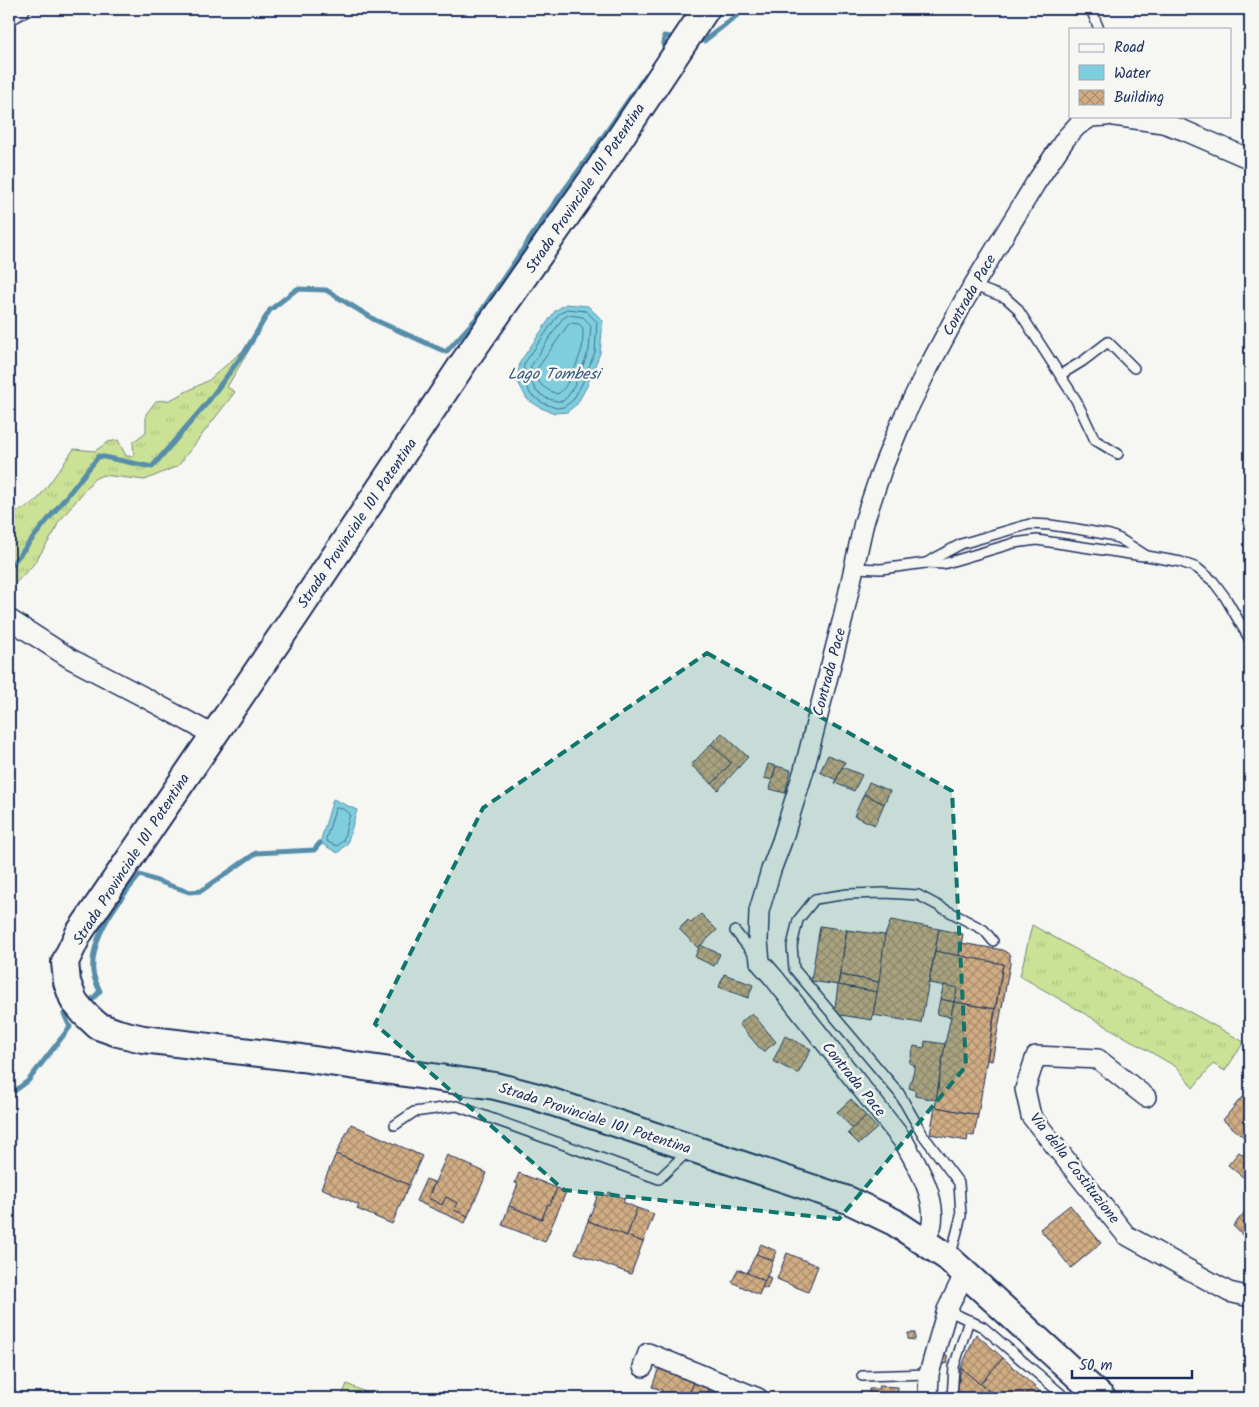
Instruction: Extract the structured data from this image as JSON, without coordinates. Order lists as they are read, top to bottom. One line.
{"streets":{"main road":["Strada Provinciale 101 Potentina"],"street":["Contrada Pace","Via della Costituzione"]},"crossings":[["Strada Provinciale 101 Potentina","Contrada Pace"]],"water":["Lago Tombesi"],"legend":["Road","Water","Building"],"scale_bar":"50 m"}
